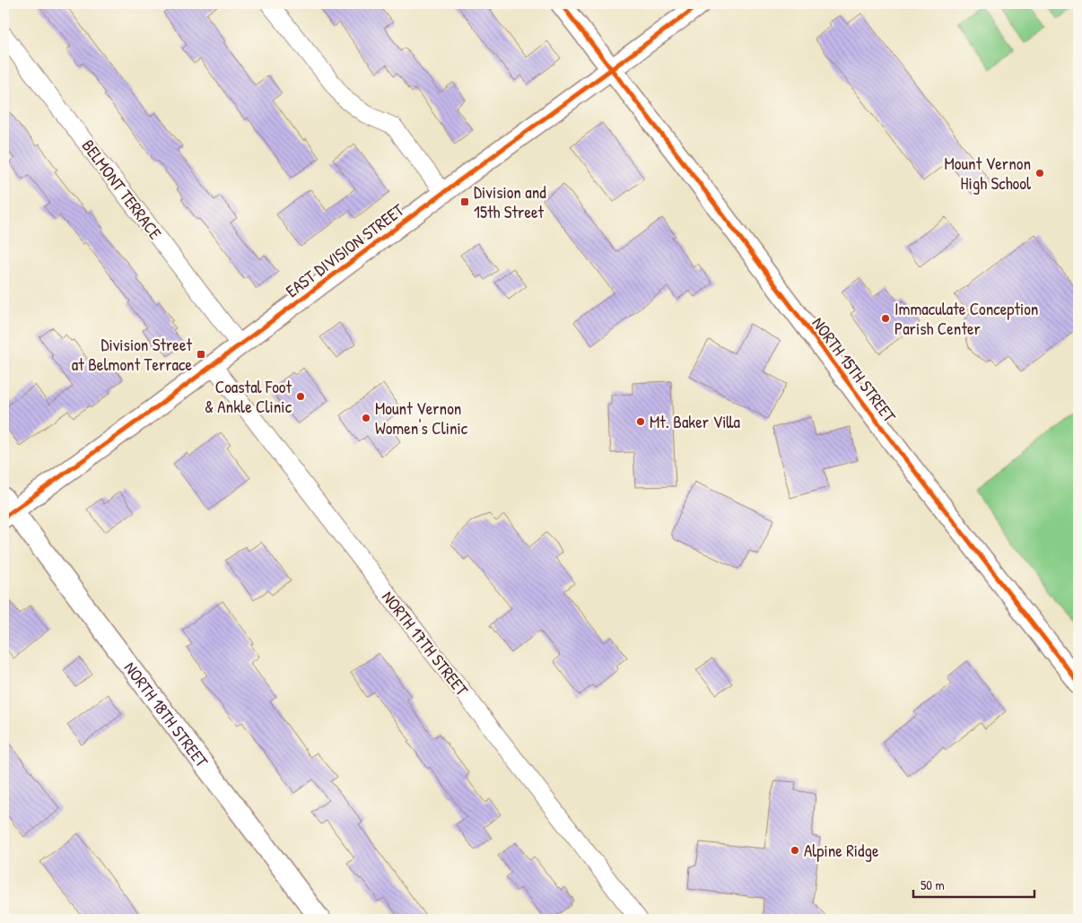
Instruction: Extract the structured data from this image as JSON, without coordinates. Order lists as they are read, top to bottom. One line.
{"streets":{"street":["BELMONT TERRACE","EAST DIVISION STREET","NORTH 15TH STREET","NORTH 17TH STREET","NORTH 18TH STREET"]},"crossings":[["BELMONT TERRACE","EAST DIVISION STREET"],["EAST DIVISION STREET","NORTH 15TH STREET"],["EAST DIVISION STREET","NORTH 17TH STREET"],["EAST DIVISION STREET","NORTH 18TH STREET"]],"places":{"other":["Mount Vernon High School","Immaculate Conception Parish Center","Coastal Foot & Ankle Clinic","Mount Vernon Women's Clinic","Mt. Baker Villa","Alpine Ridge"],"transit":["Division and 15th Street","Division Street at Belmont Terrace"]},"scale_bar":"50 m"}
